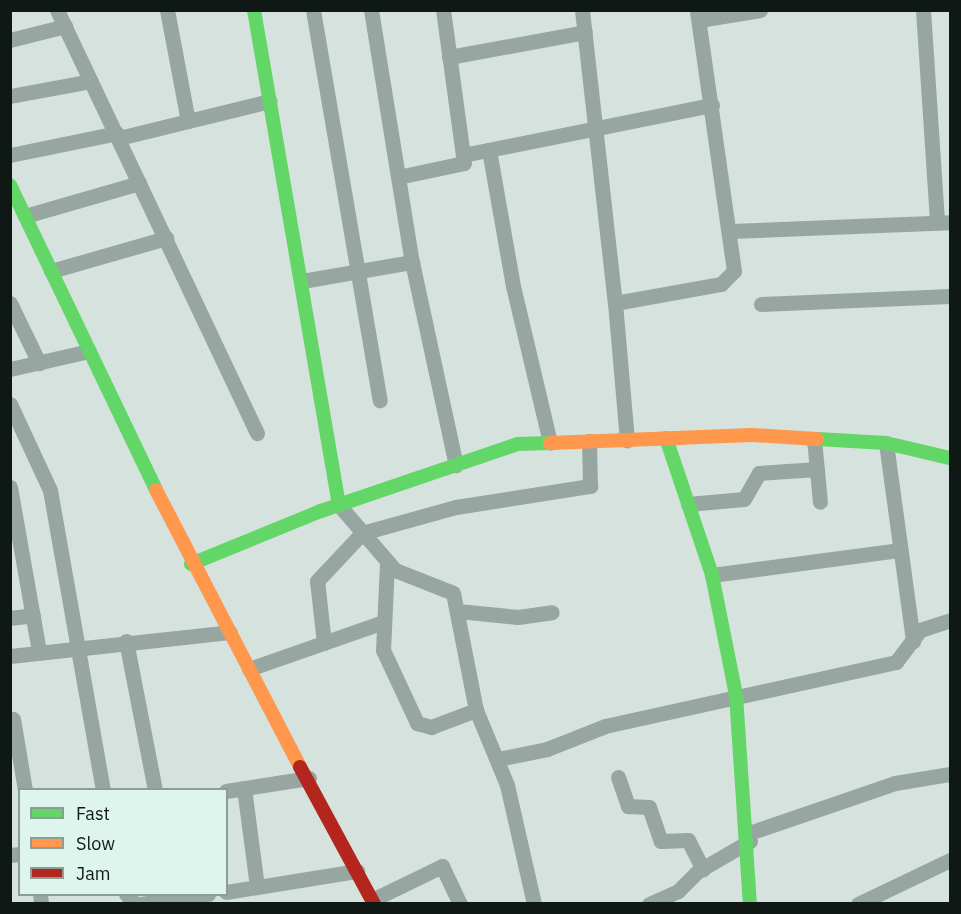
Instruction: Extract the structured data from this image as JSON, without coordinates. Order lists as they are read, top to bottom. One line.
{"legend":["Fast","Slow","Jam"]}
